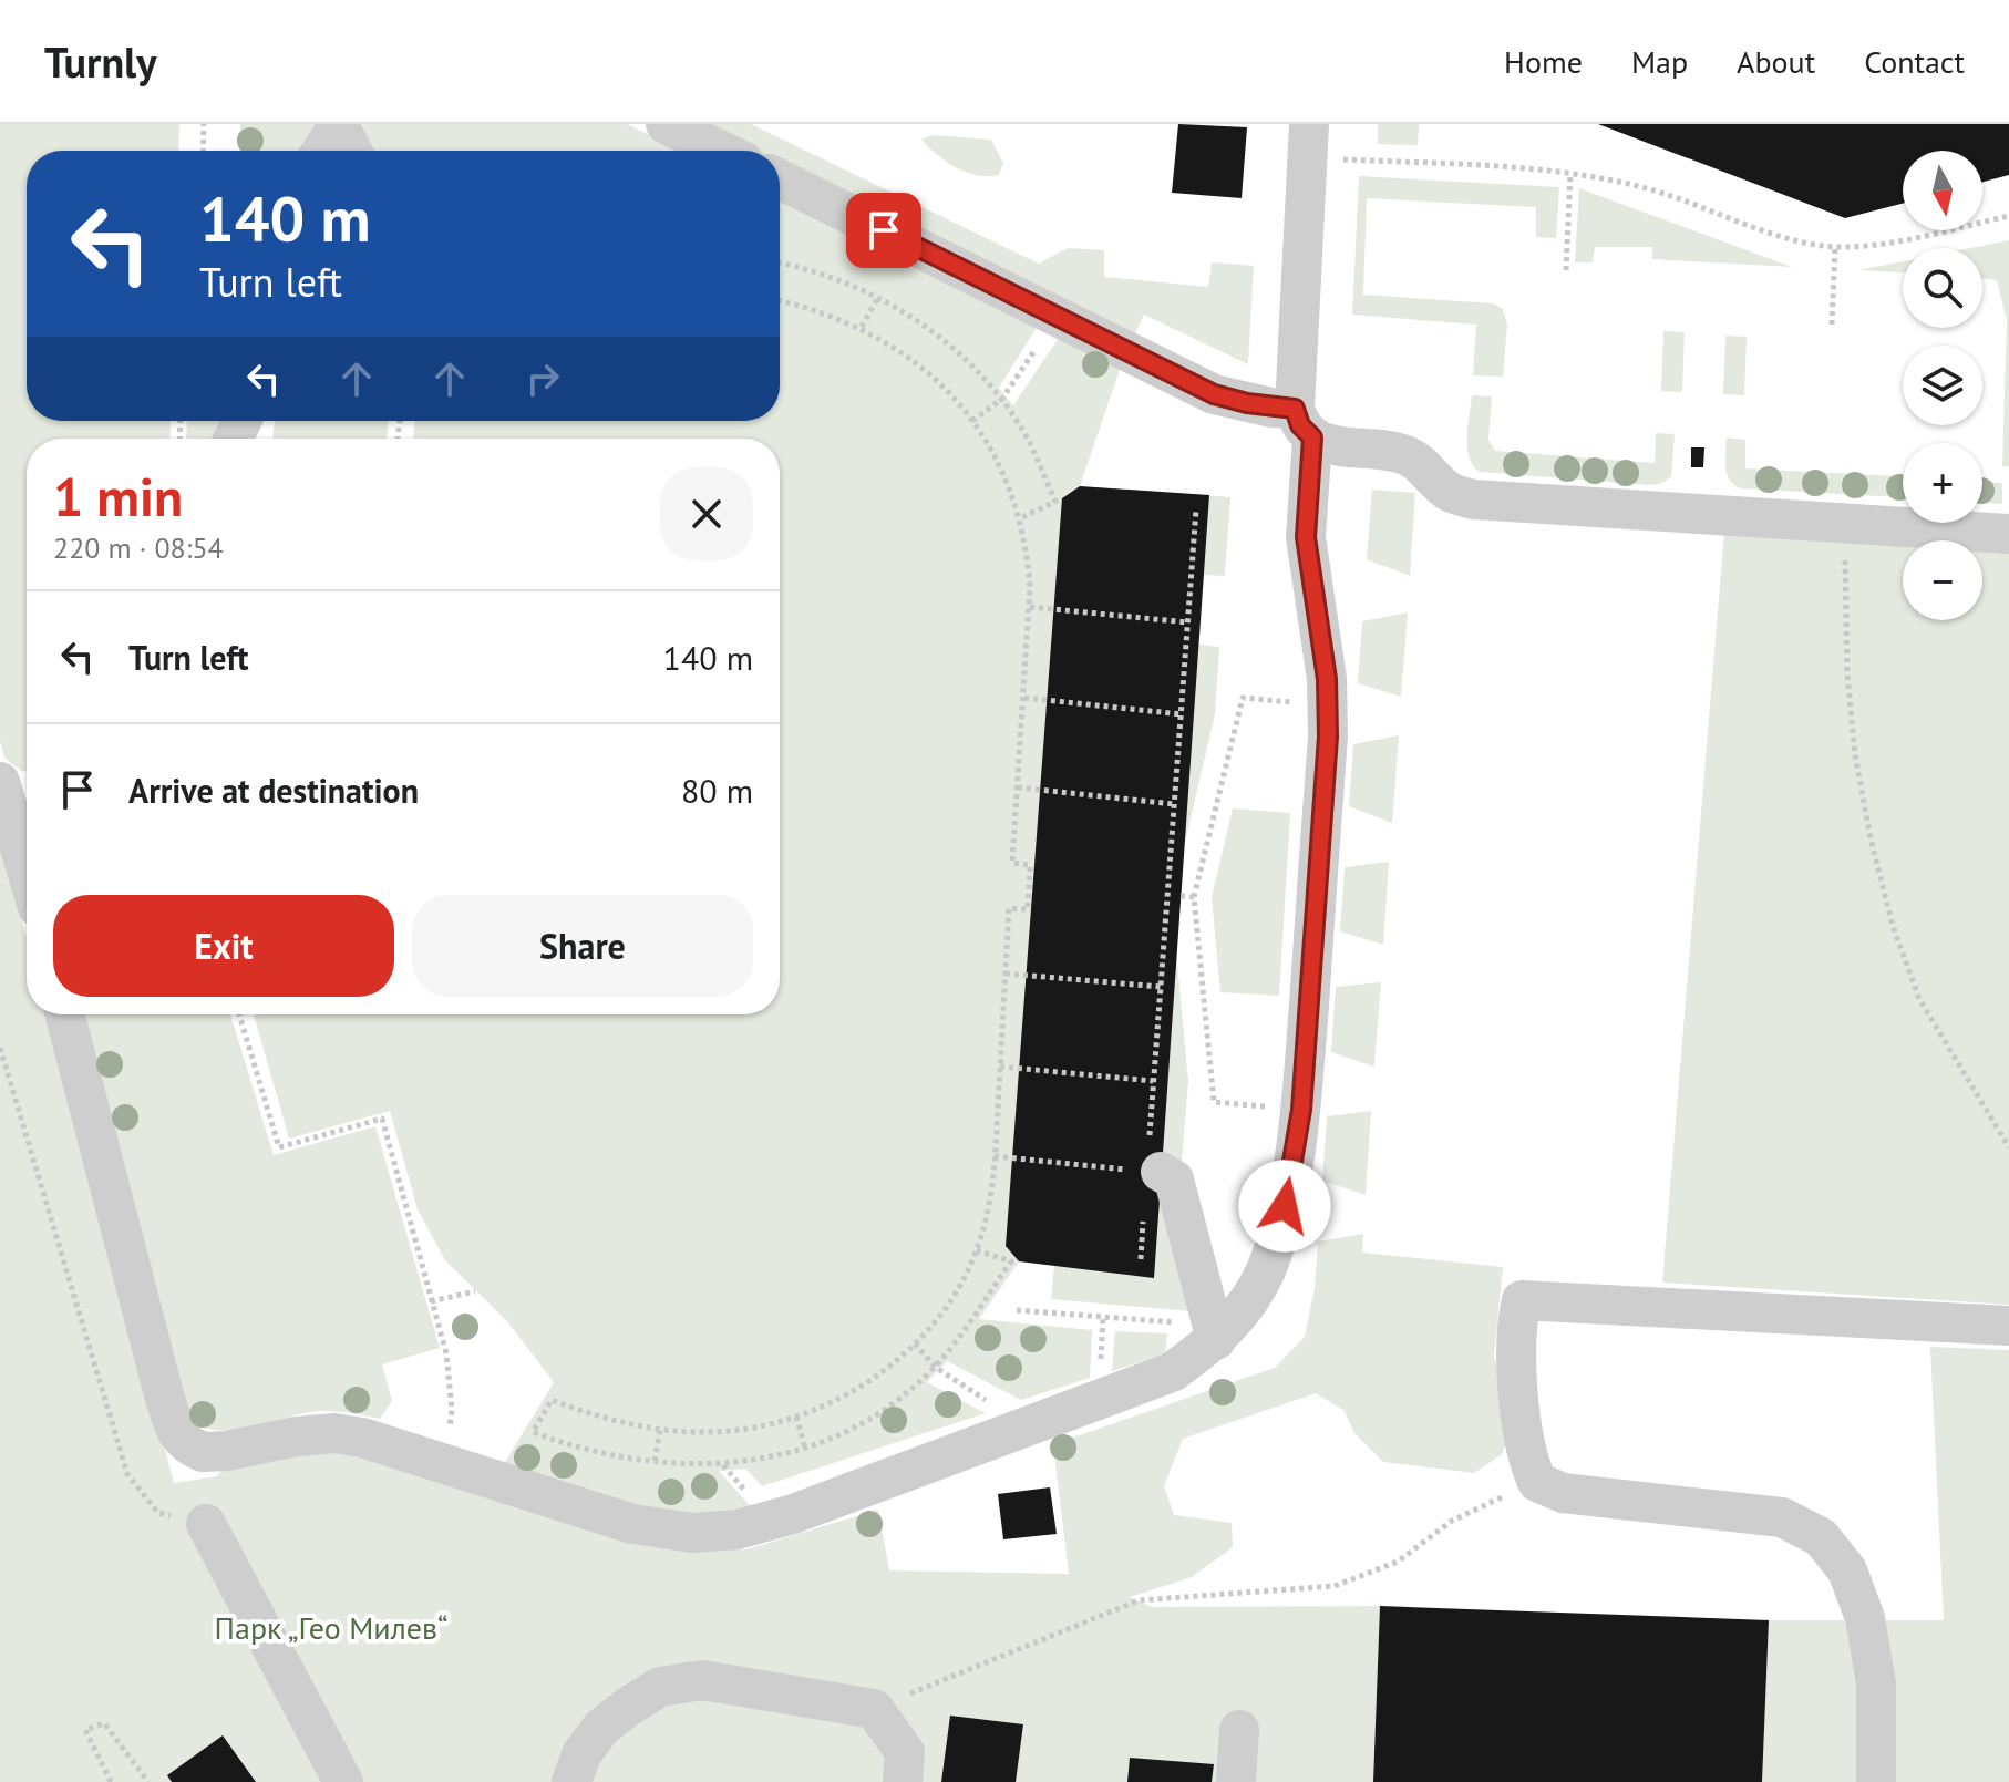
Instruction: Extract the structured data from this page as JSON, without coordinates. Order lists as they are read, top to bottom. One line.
{"parks":["Парк „Гео Милев“"],"north":"bottom","page":{"header":"Turnly","nav":["Home","Map","About","Contact"],"map_buttons":["+","−"],"turn":["140 m","Turn left"],"heading":["1 min","220 m · 08:54"],"list":[{"name":"Turn left","value":"140 m"},{"name":"Arrive at destination","value":"80 m"}],"buttons":["Exit","Share"]}}
